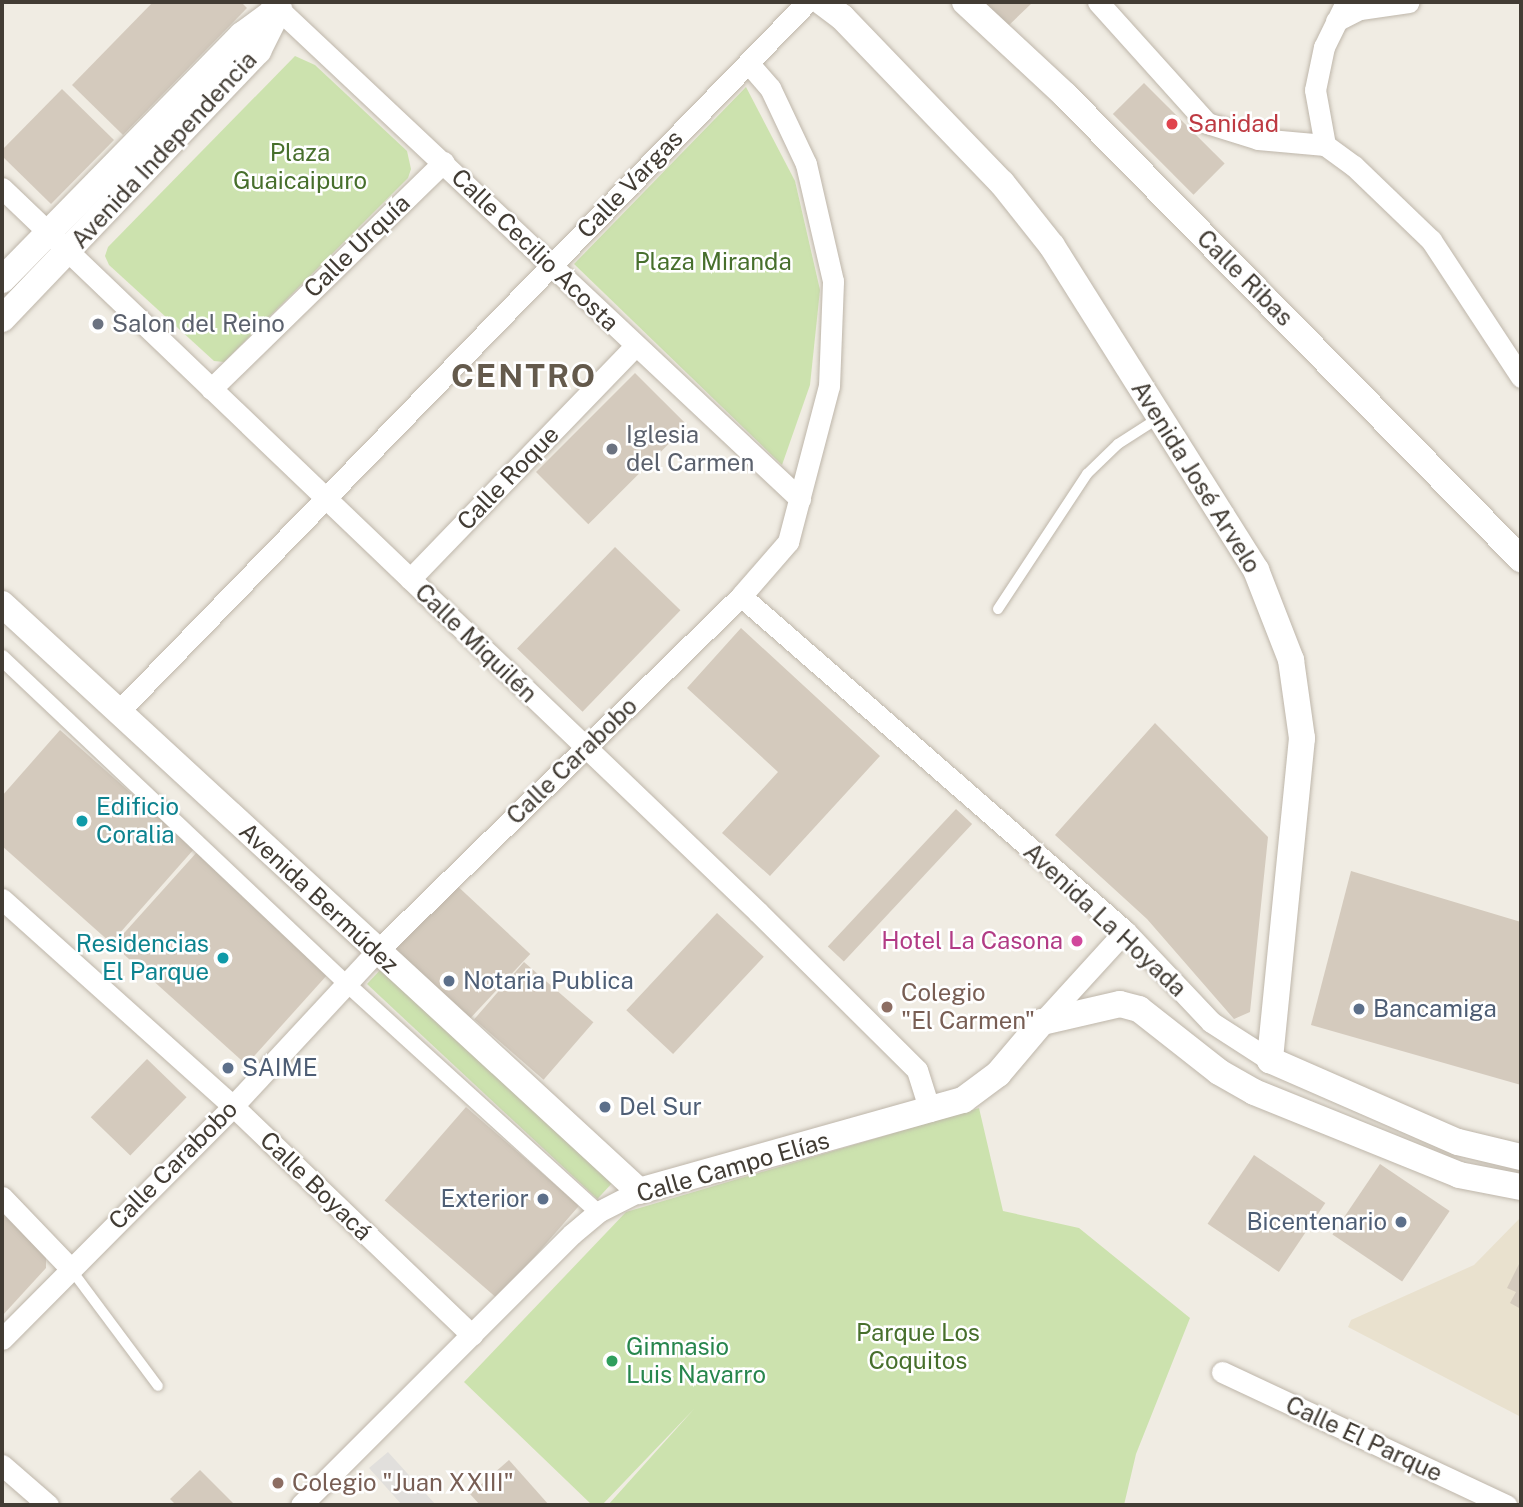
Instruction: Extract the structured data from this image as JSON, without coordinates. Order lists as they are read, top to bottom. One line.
{"streets":{"street":["Avenida Independencia","Calle Vargas","Calle Urquía","Calle Cecilio Acosta","Calle Ribas","Avenida José Arvelo","Calle Roque","Calle Miquilén","Calle Carabobo","Avenida Bermúdez","Avenida La Hoyada","Calle Campo Elías","Calle Boyacá","Calle El Parque"]},"crossings":[["Avenida Independencia","Calle Cecilio Acosta"],["Avenida Independencia","Calle Miquilén"],["Calle Vargas","Calle Cecilio Acosta"],["Calle Vargas","Calle Miquilén"],["Calle Vargas","Calle Carabobo"],["Calle Vargas","Avenida Bermúdez"],["Calle Urquía","Calle Cecilio Acosta"],["Calle Urquía","Calle Miquilén"],["Calle Cecilio Acosta","Calle Roque"],["Calle Cecilio Acosta","Calle Carabobo"],["Avenida José Arvelo","Avenida La Hoyada"],["Calle Roque","Calle Miquilén"],["Calle Miquilén","Calle Carabobo"],["Calle Miquilén","Calle Campo Elías"],["Calle Carabobo","Avenida Bermúdez"],["Calle Carabobo","Avenida La Hoyada"],["Calle Carabobo","Calle Boyacá"],["Avenida Bermúdez","Calle Campo Elías"],["Avenida La Hoyada","Calle Campo Elías"],["Calle Campo Elías","Calle Boyacá"]],"districts":["CENTRO"],"parks":["Plaza Guaicaipuro","Plaza Miranda","Parque Los Coquitos"],"places":["Sanidad","Salon del Reino","Iglesia del Carmen","Edificio Coralia","Hotel La Casona","Residencias El Parque","Notaria Publica","Colegio \"El Carmen\"","Bancamiga","SAIME","Del Sur","Exterior","Bicentenario","Gimnasio Luis Navarro","Colegio \"Juan XXIII\""]}
